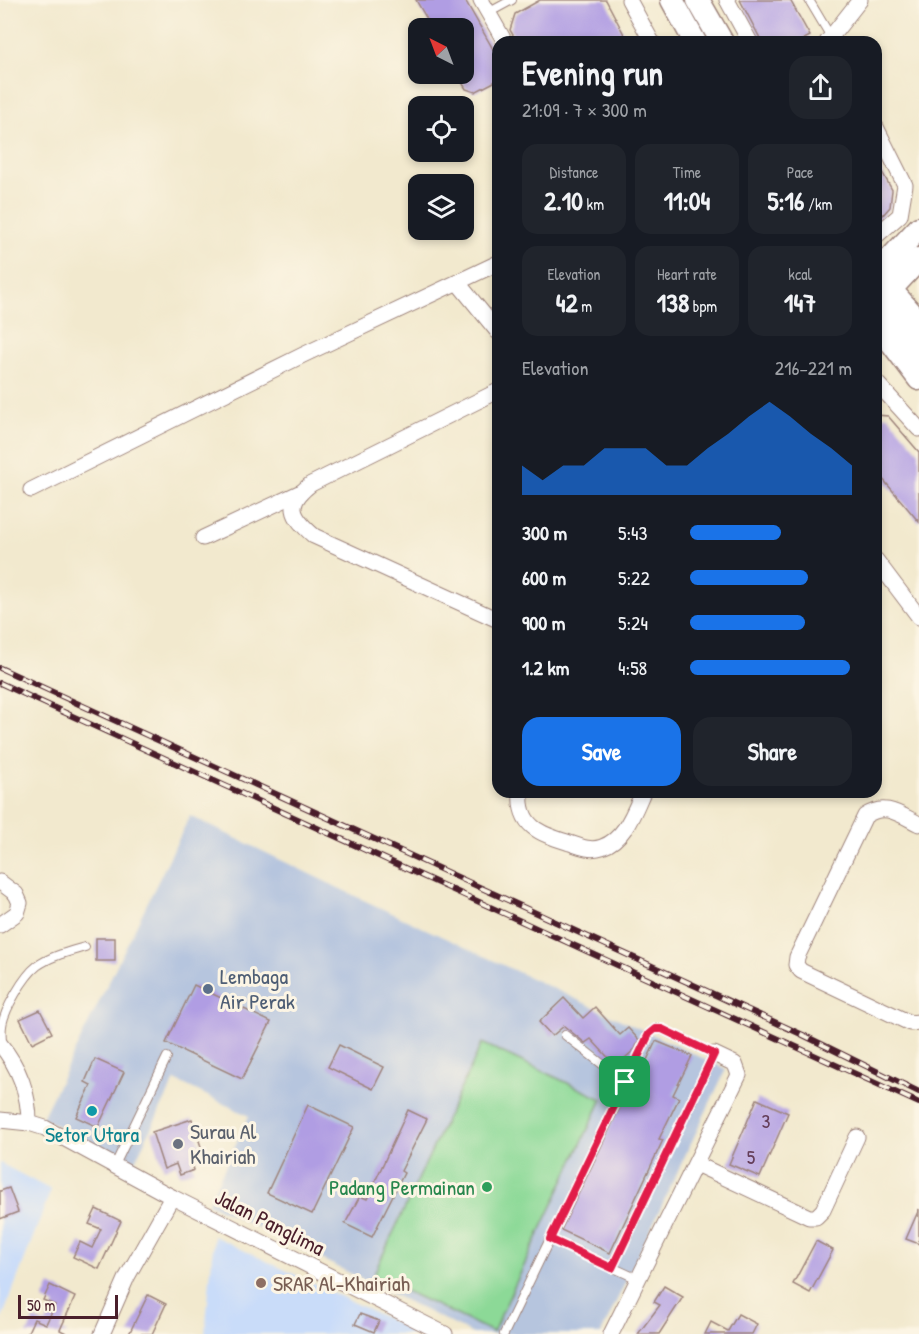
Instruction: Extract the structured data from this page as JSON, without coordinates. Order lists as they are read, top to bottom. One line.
{"streets":{"street":["Jalan Panglima"]},"places":["Lembaga Air Perak","Setor Utara","Surau Al Khairiah","Padang Permainan","SRAR Al-Khairiah"],"house_numbers":["3","5"],"scale_bar":"50 m","north":"top left","page":{"heading":["Evening run","21:09 · 7 × 300 m"],"stats":[["Distance","2.10 km"],["Time","11:04"],["Pace","5:16 /km"],["Elevation","42 m"],["Heart rate","138 bpm"],["kcal","147"]],"chart":["Elevation","216–221 m"],"list":[{"name":"300 m","note":"5:43"},{"name":"600 m","note":"5:22"},{"name":"900 m","note":"5:24"},{"name":"1.2 km","note":"4:58"}],"buttons":["Save","Share"],"scale":"50 m"}}
